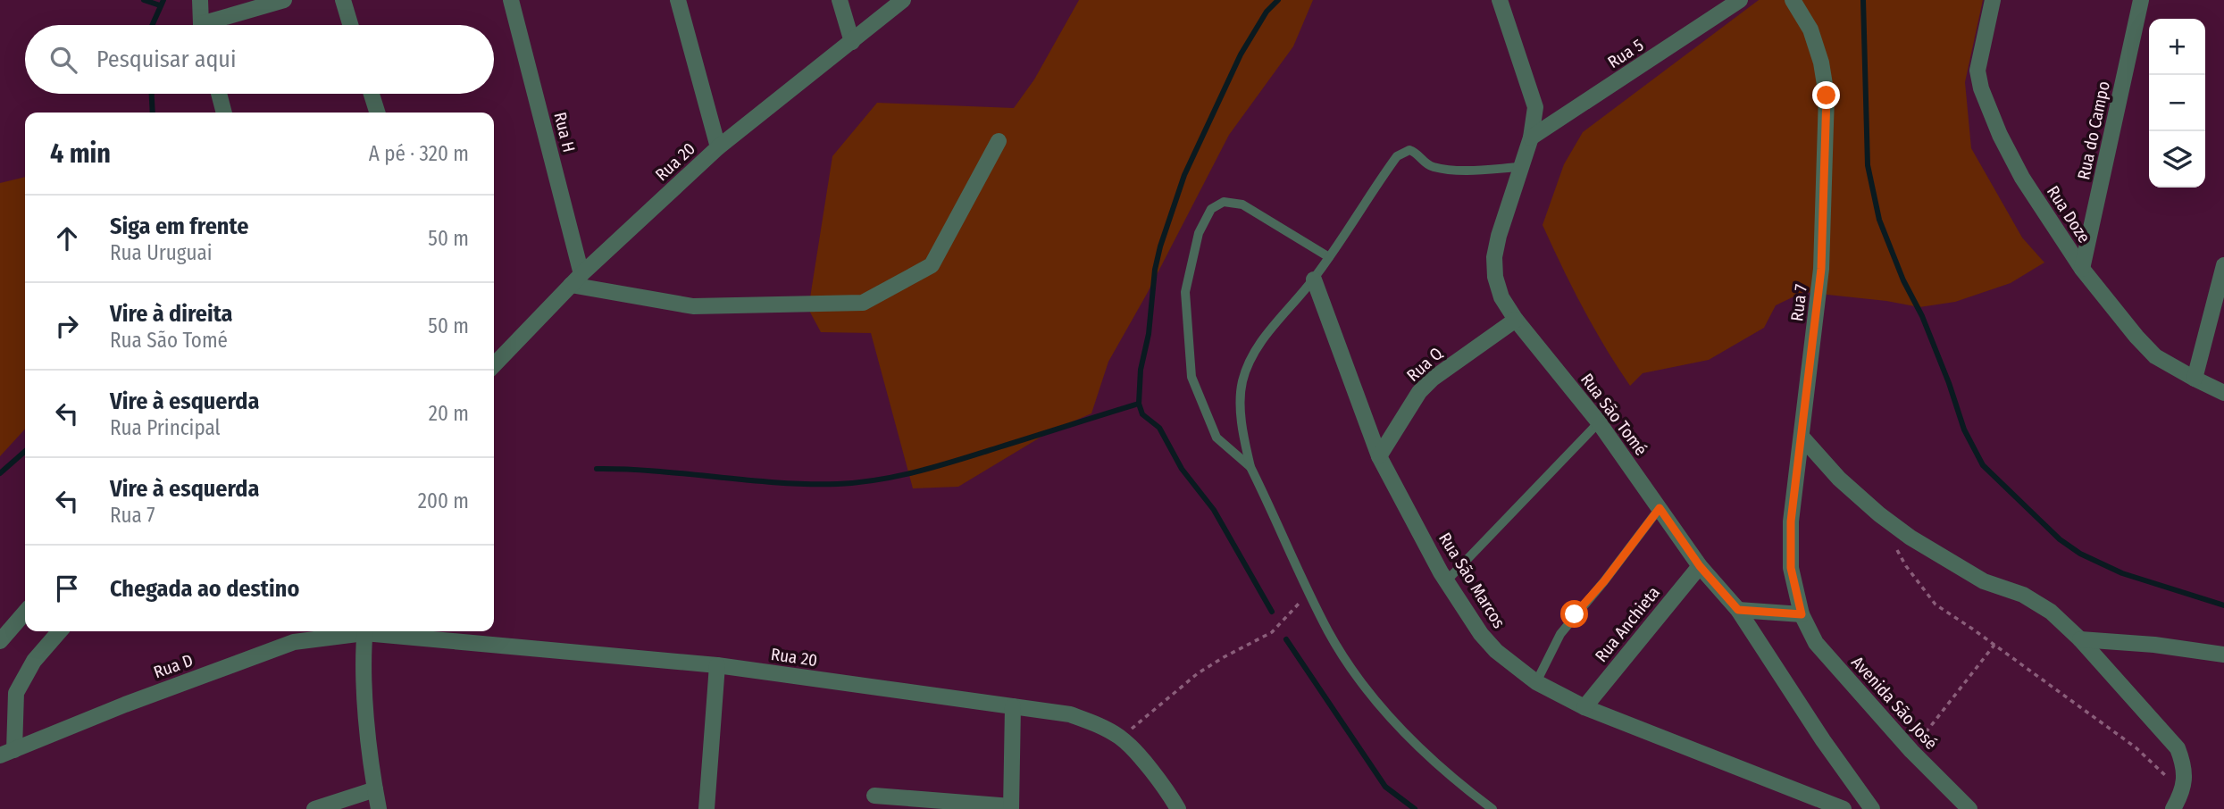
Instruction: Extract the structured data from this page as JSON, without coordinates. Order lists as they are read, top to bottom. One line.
{"streets":{"street":["Rua 5","Rua do Campo","Rua H","Rua 20","Rua Doze","Rua 7","Rua Q","Rua São Tomé","Rua São Marcos","Rua Anchieta","Rua D","Avenida São José"]},"crossings":[["Rua 5","Rua São Tomé"],["Rua do Campo","Rua Doze"],["Rua H","Rua 20"],["Rua 7","Avenida São José"],["Rua Q","Rua São Tomé"],["Rua Q","Rua São Marcos"],["Rua São Tomé","Rua Anchieta"],["Rua São Marcos","Rua Anchieta"]],"page":{"map_buttons":["+","−"],"search":"Pesquisar aqui","heading":["4 min","A pé · 320 m"],"list":[["Siga em frente","Rua Uruguai","50 m"],["Vire à direita","Rua São Tomé","50 m"],["Vire à esquerda","Rua Principal","20 m"],["Vire à esquerda","Rua 7","200 m"],"Chegada ao destino"]}}
